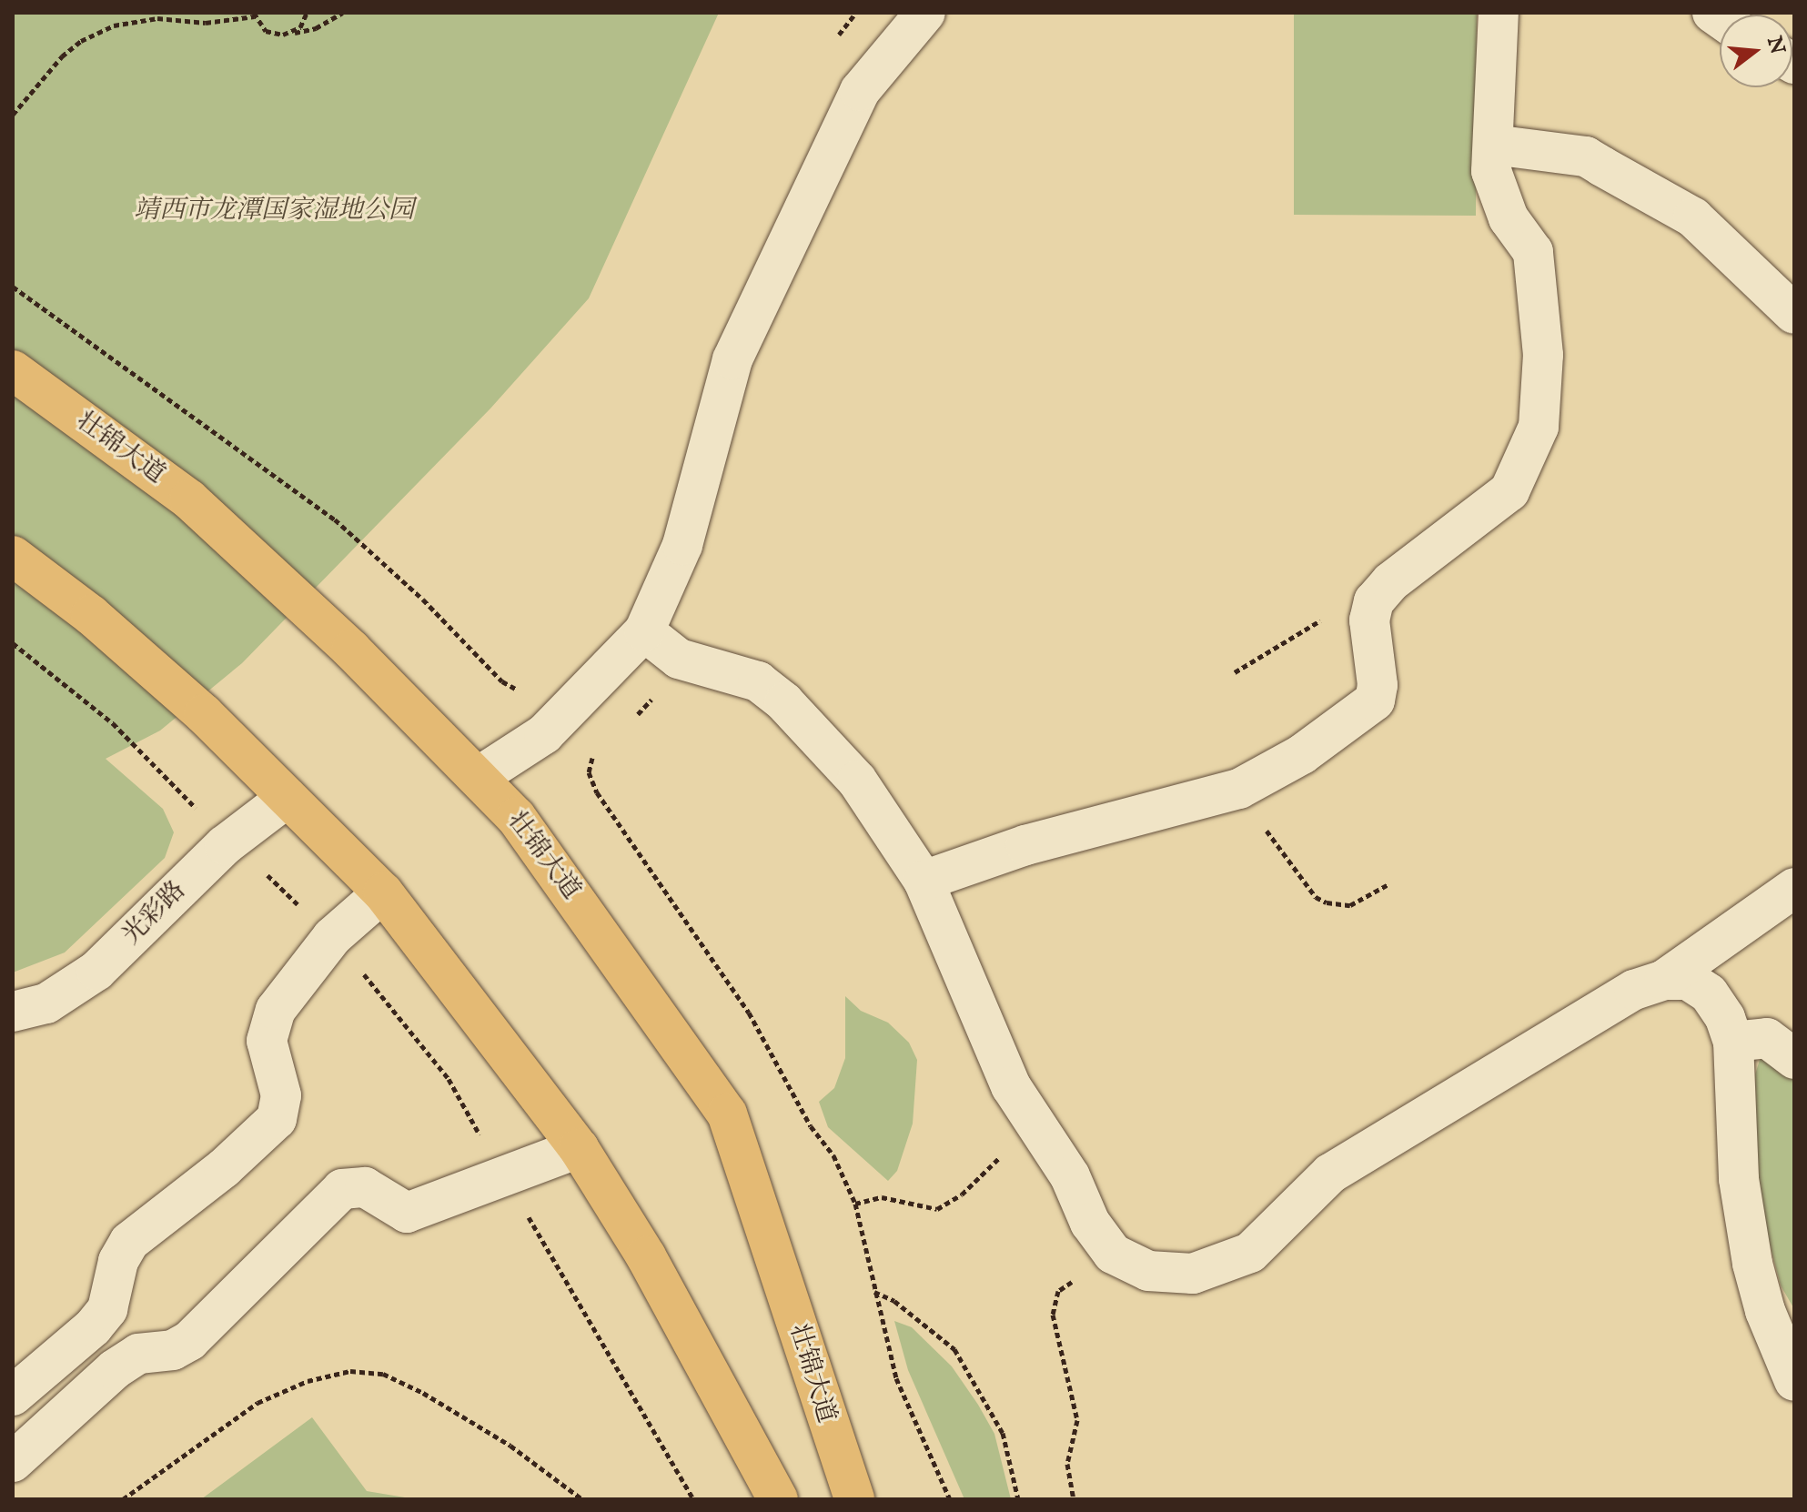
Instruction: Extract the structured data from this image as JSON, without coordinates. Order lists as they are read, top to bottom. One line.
{"streets":{"main road":["壮锦大道"],"street":["光彩路"]},"parks":["靖西市龙潭国家湿地公园"],"north":"right"}
